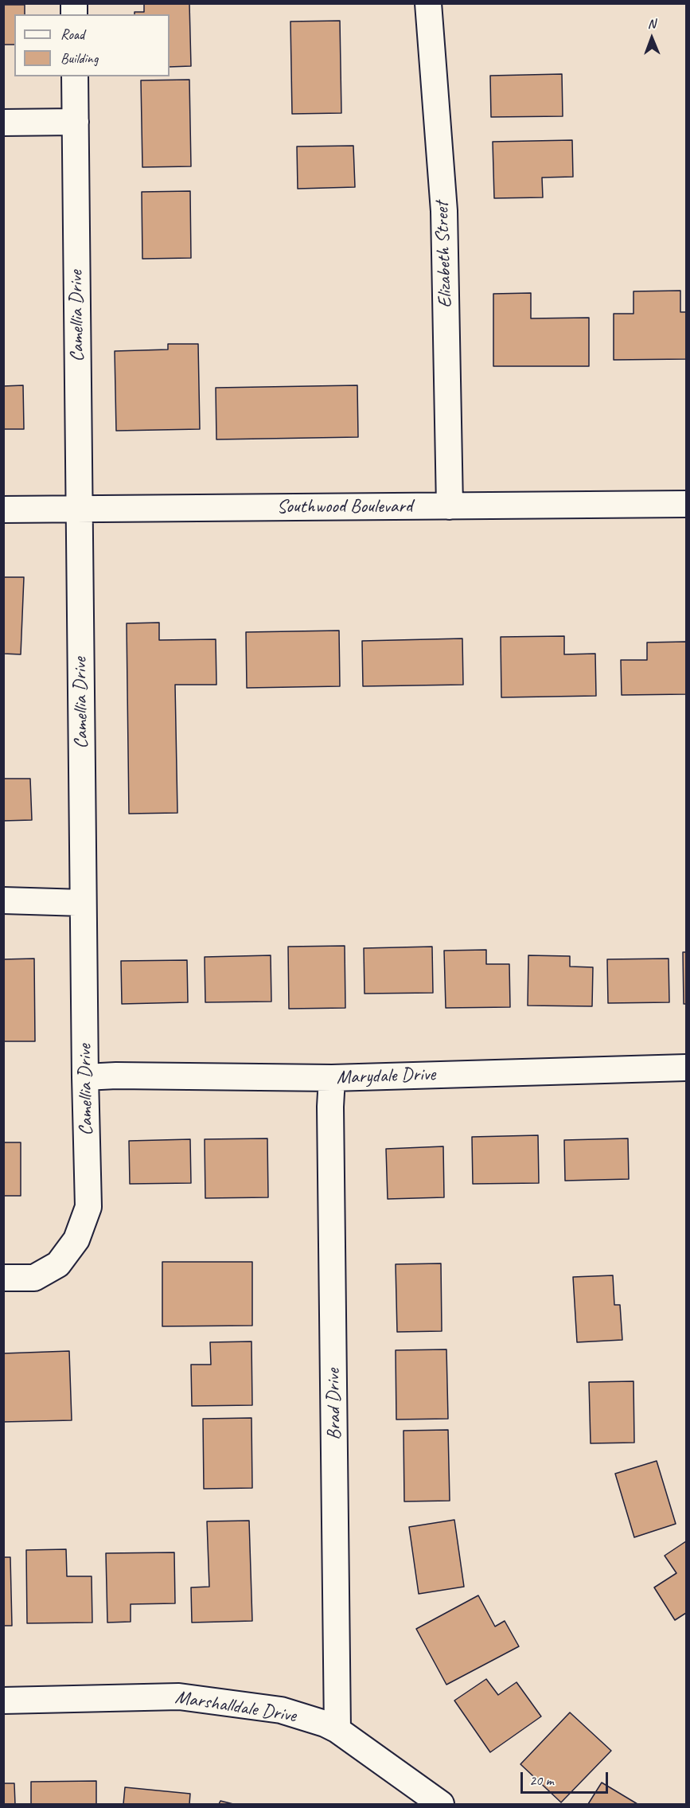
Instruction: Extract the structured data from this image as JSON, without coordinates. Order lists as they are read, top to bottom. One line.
{"streets":{"street":["Elizabeth Street","Camellia Drive","Southwood Boulevard","Marydale Drive","Brad Drive","Marshalldale Drive"]},"crossings":[["Elizabeth Street","Southwood Boulevard"],["Camellia Drive","Southwood Boulevard"],["Camellia Drive","Marydale Drive"],["Marydale Drive","Brad Drive"],["Brad Drive","Marshalldale Drive"]],"legend":["Road","Building"],"scale_bar":"20 m","north":"top"}
